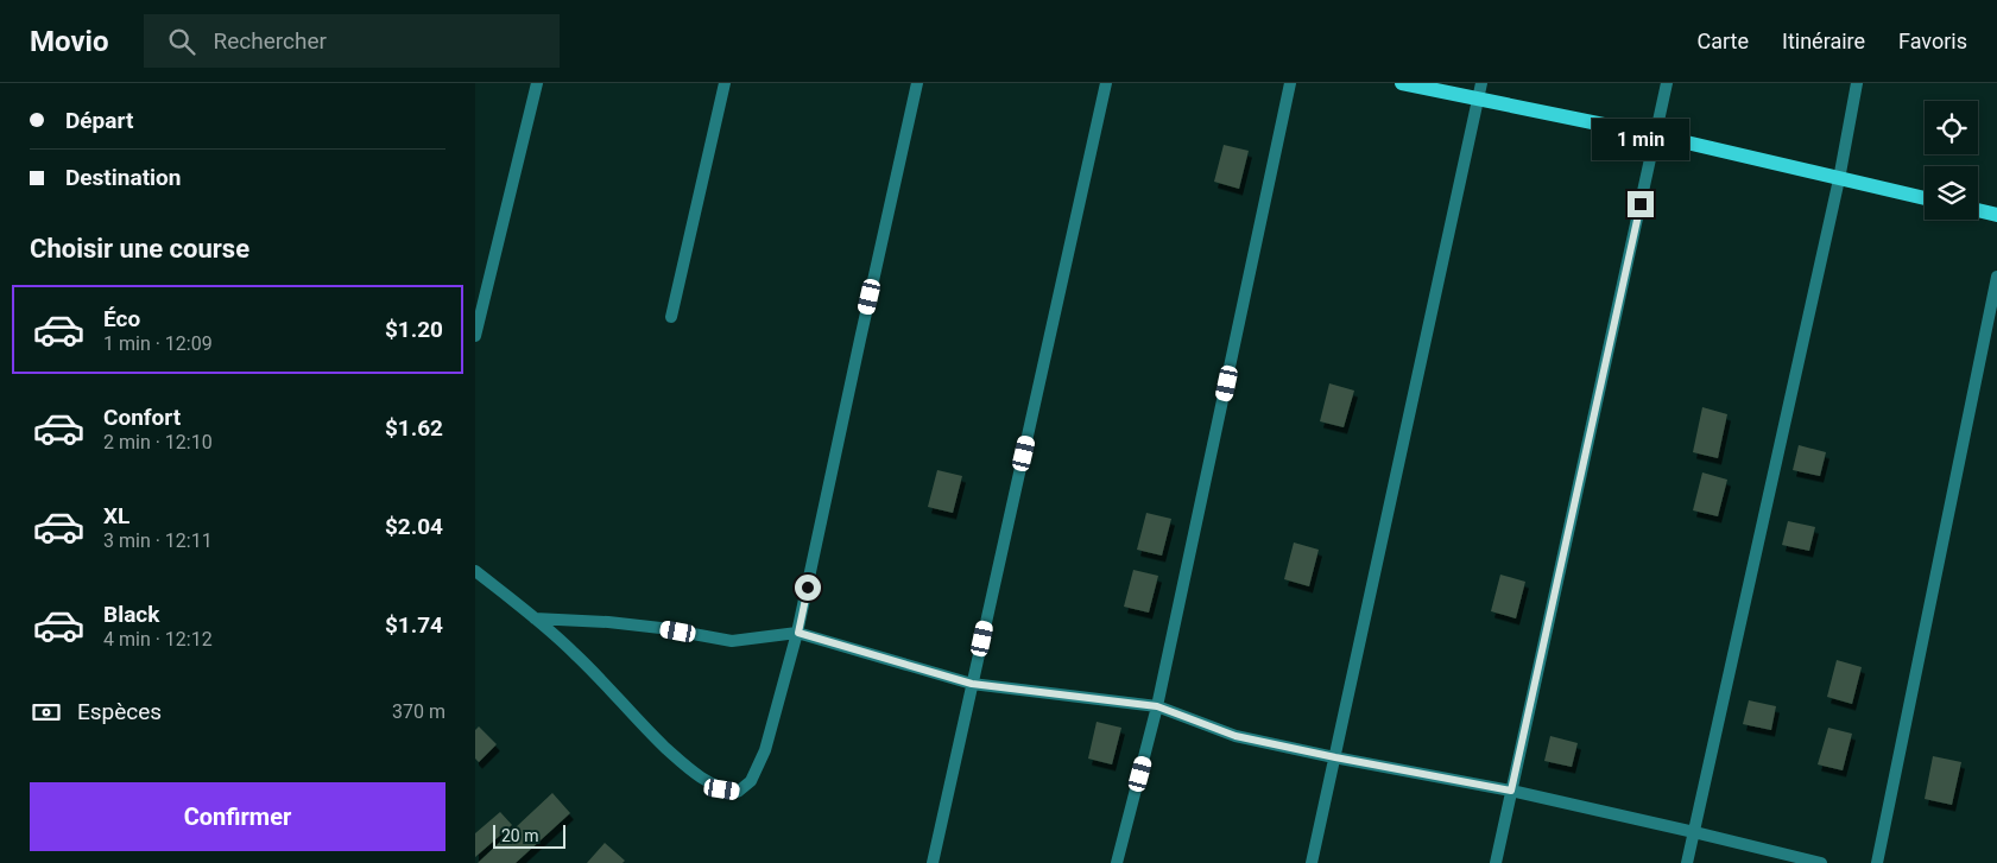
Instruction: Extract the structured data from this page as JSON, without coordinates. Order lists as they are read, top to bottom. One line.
{"scale_bar":"20 m","page":{"header":"Movio","search":"Rechercher","nav":["Carte","Itinéraire","Favoris"],"banner":["Départ","Destination"],"bubble":"1 min","heading":"Choisir une course","list":[{"name":"Éco","note":"1 min · 12:09","value":"$1.20"},{"name":"Confort","note":"2 min · 12:10","value":"$1.62"},{"name":"XL","note":"3 min · 12:11","value":"$2.04"},{"name":"Black","note":"4 min · 12:12","value":"$1.74"}],"pay":["Espèces","370 m"],"buttons":"Confirmer","scale":"20 m"}}
